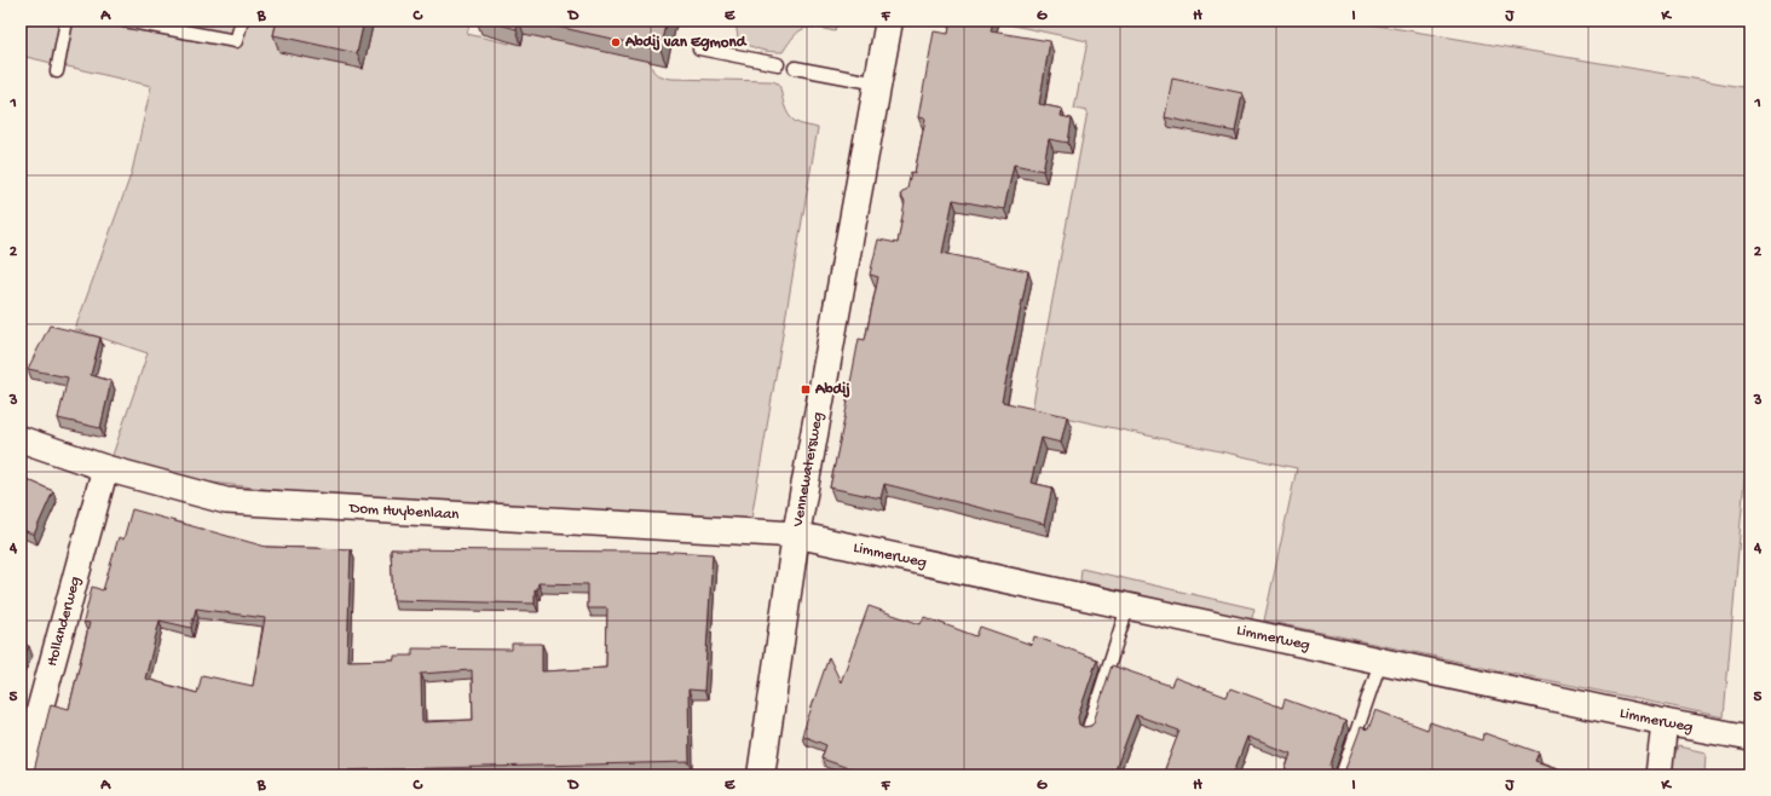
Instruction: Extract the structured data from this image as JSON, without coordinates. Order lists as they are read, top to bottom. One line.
{"streets":{"street":["Vennewatersweg","Dom Huybenlaan","Limmerweg","Hollanderweg"]},"crossings":[["Vennewatersweg","Dom Huybenlaan"],["Vennewatersweg","Limmerweg"],["Dom Huybenlaan","Limmerweg"],["Dom Huybenlaan","Hollanderweg"]],"places":{"other":["Abdij van Egmond"],"transit":["Abdij"]},"grid":{"columns":["A","B","C","D","E","F","G","H","I","J","K"],"rows":["1","2","3","4","5"]}}
